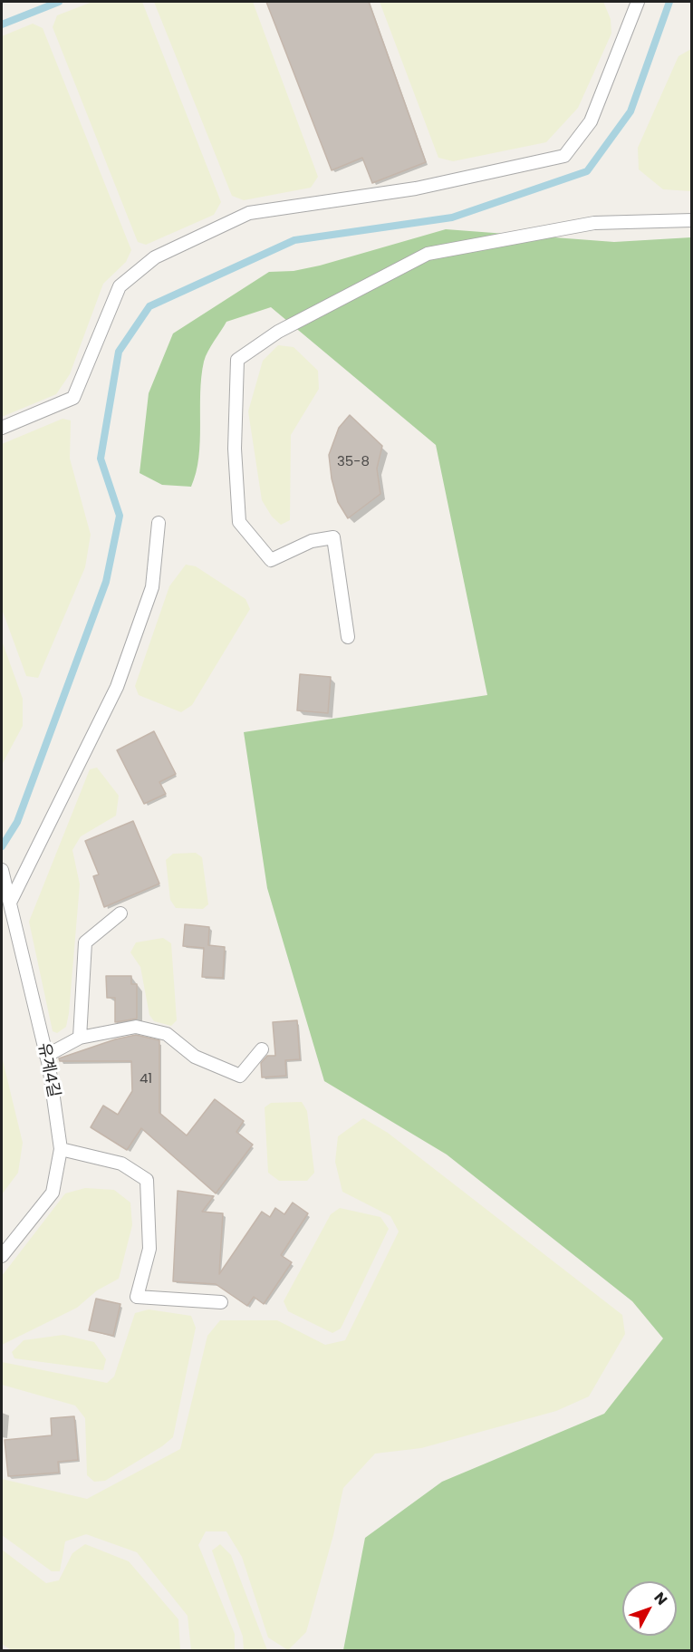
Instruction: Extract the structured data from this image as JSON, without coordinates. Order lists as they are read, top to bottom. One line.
{"streets":{"lane":["유계4길"]},"house_numbers":["35-8","41"],"north":"top right"}
